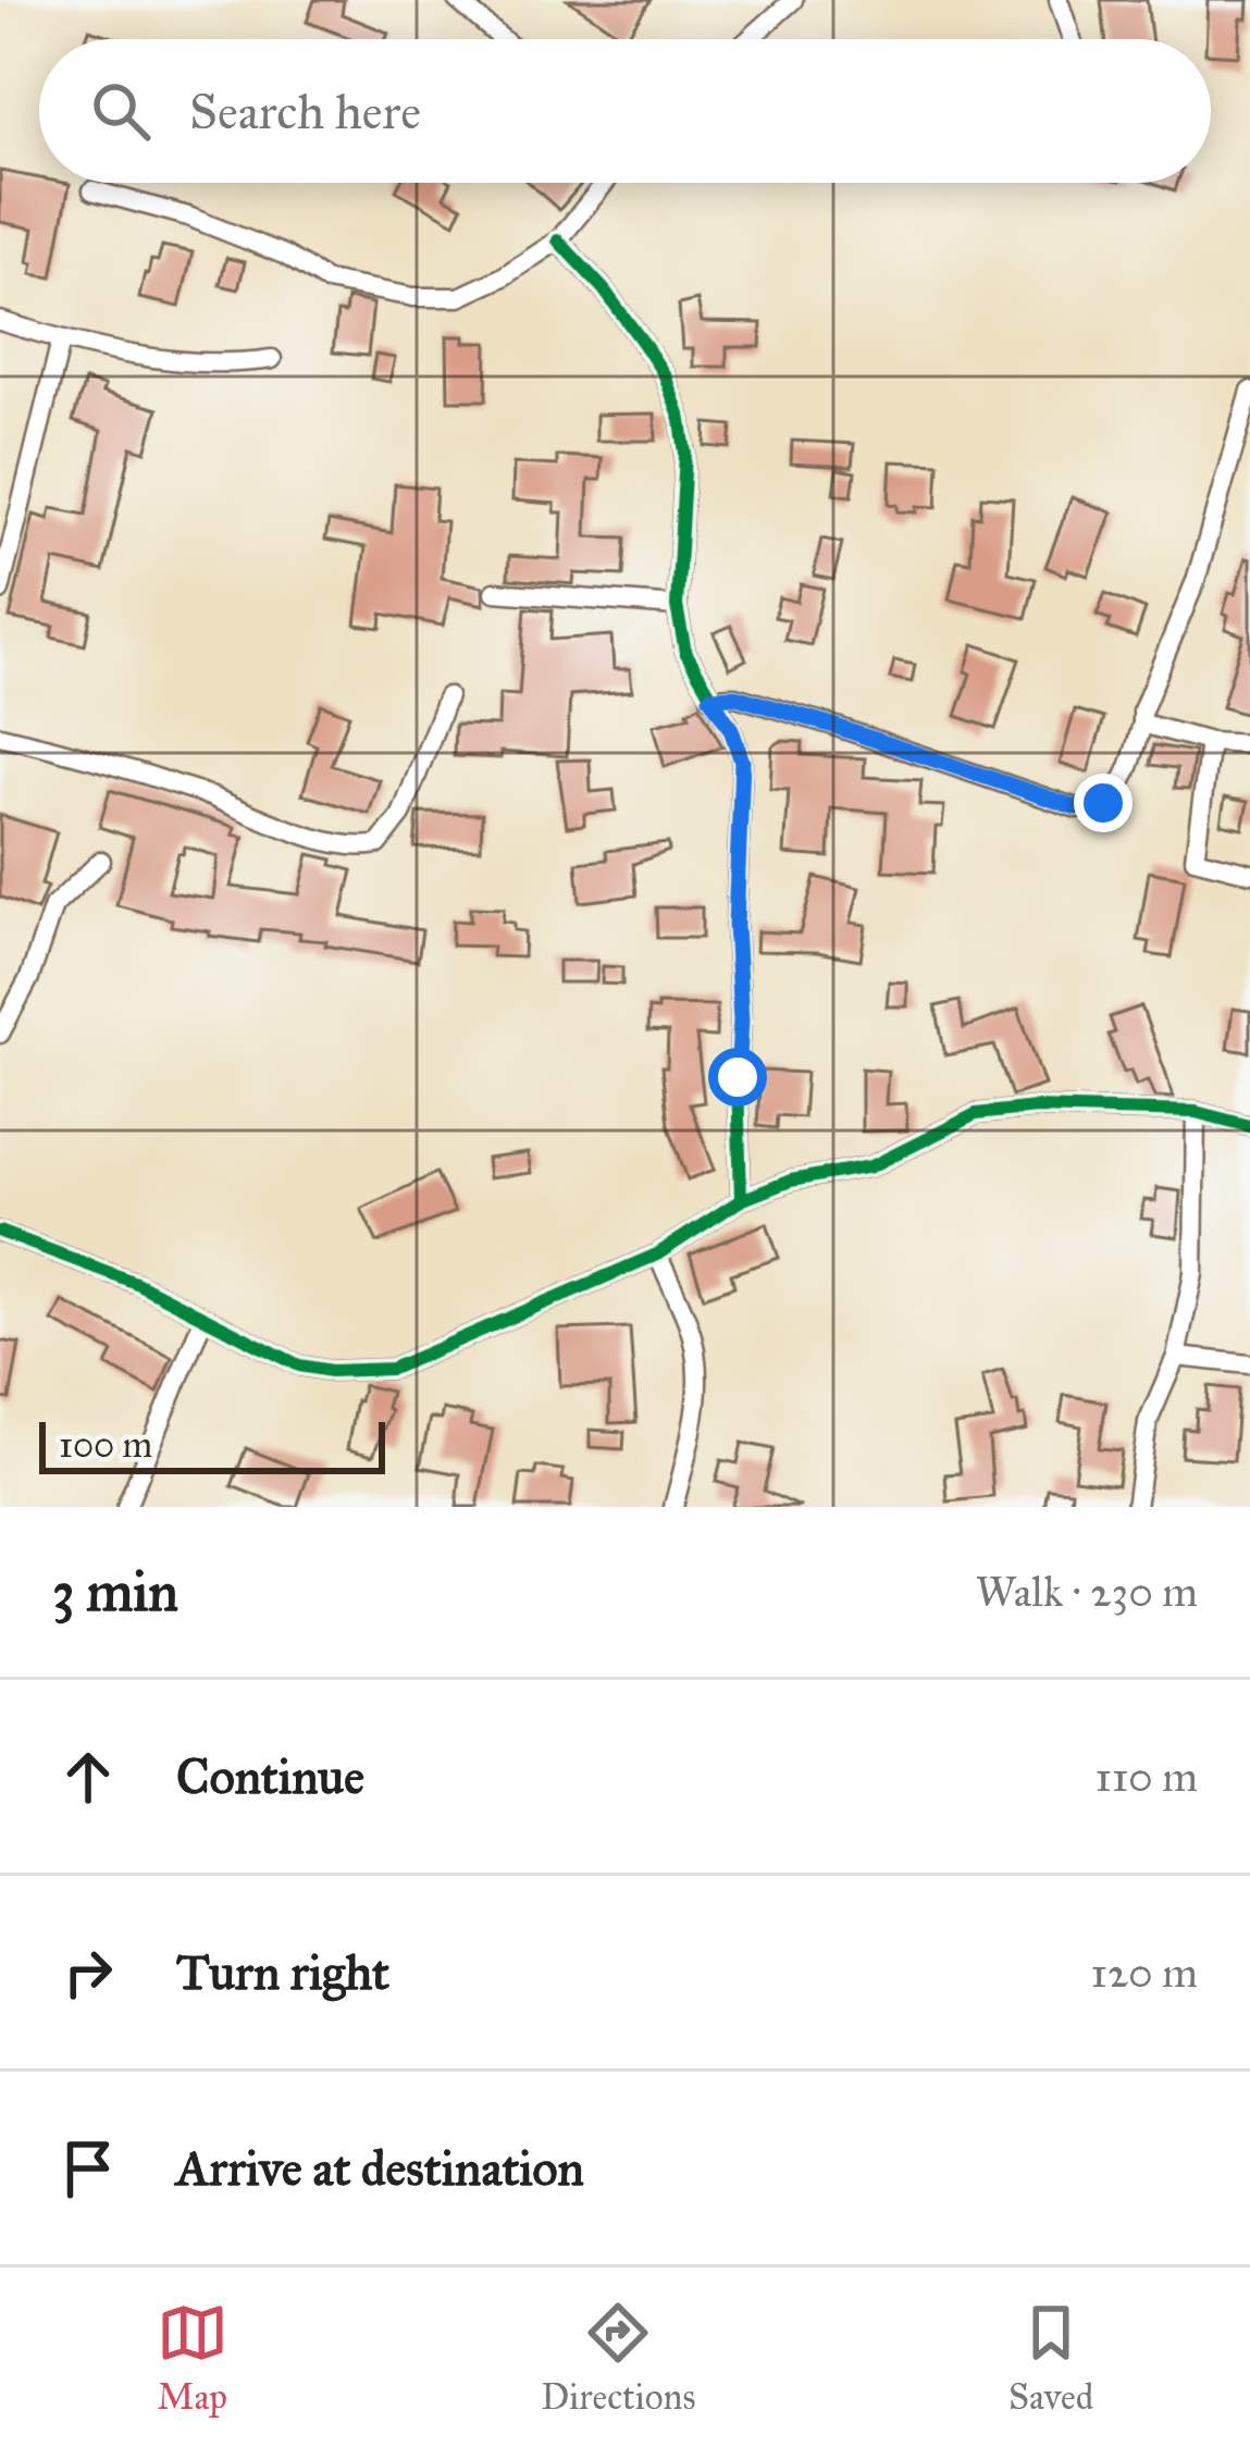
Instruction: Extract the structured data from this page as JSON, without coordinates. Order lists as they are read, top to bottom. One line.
{"scale_bar":"100 m","page":{"search":"Search here","scale":"100 m","heading":["3 min","Walk · 230 m"],"list":[["Continue","110 m"],["Turn right","120 m"],"Arrive at destination"],"nav":["Map","Directions","Saved"]}}
